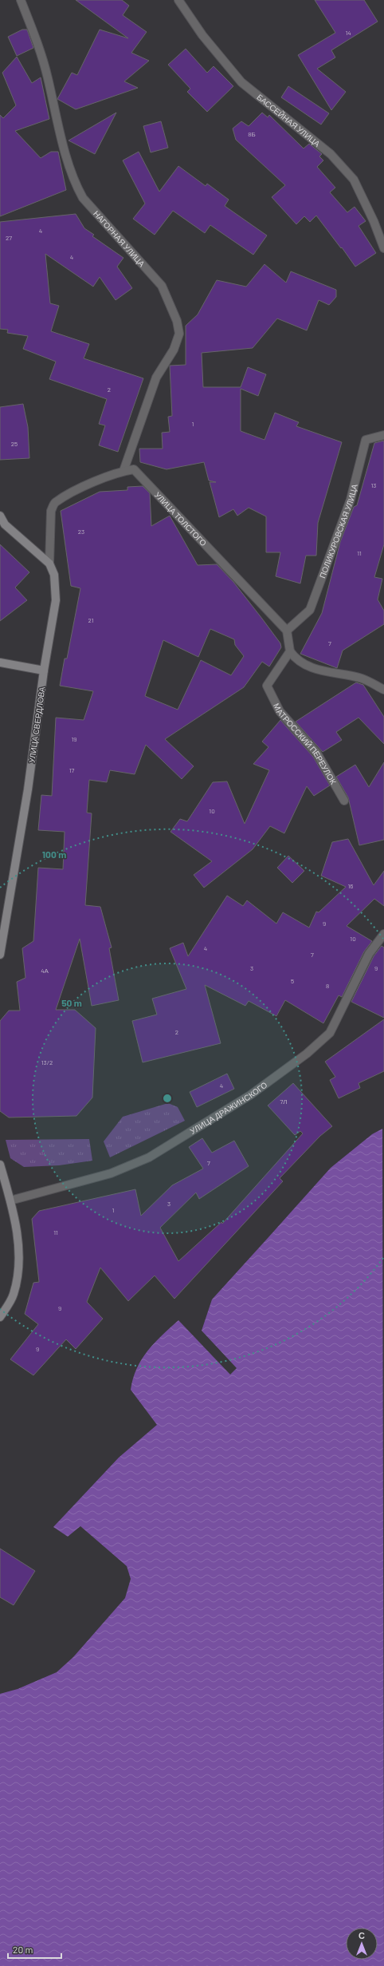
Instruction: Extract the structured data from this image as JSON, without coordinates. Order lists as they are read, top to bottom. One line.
{"streets":{"main road":["УЛИЦА СВЕРДЛОВА"],"street":["БАССЕЙНАЯ УЛИЦА","НАГОРНАЯ УЛИЦА","УЛИЦА ТОЛСТОГО","ПОЛИКУРОВСКАЯ УЛИЦА","МАТРОССКИЙ ПЕРЕУЛОК","УЛИЦА ДРАЖИНСКОГО"]},"crossings":[["НАГОРНАЯ УЛИЦА","УЛИЦА ТОЛСТОГО"],["УЛИЦА ТОЛСТОГО","ПОЛИКУРОВСКАЯ УЛИЦА"]],"house_numbers":["14","8Б","4","27","4","2","1","25","13","23","11","21","7","19","17","10","16","9","10","4","7","3","9","4А","5","8","2","13/2","4","7Л","7","3","1","11","9","9"],"scale_bar":"20 m","north":"top","rings":["100 m","50 m"]}
